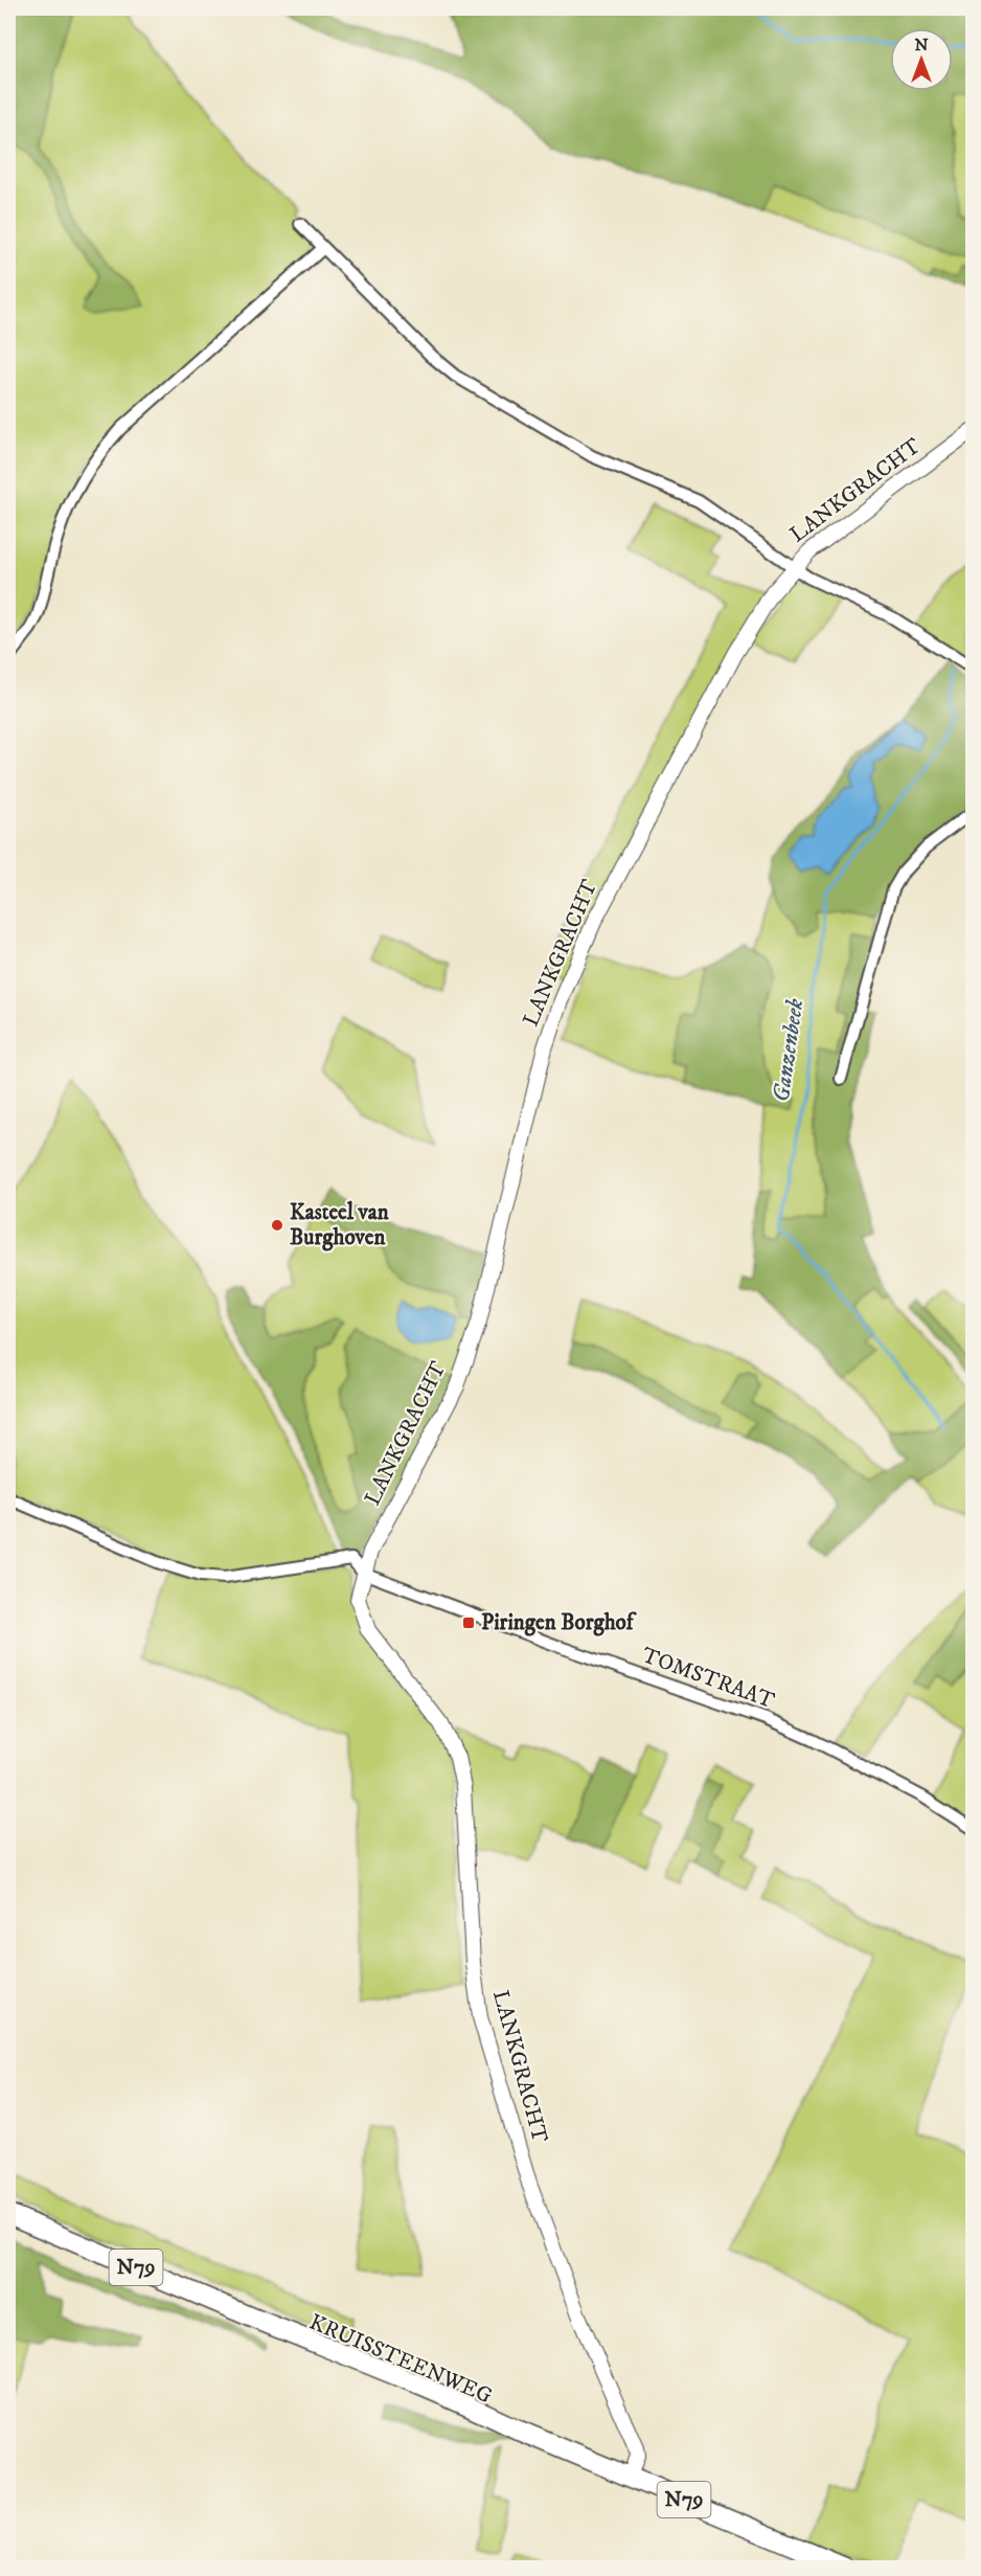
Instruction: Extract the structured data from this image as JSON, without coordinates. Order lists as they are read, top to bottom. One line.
{"streets":{"main road":["N79","KRUISSTEENWEG"],"street":["LANKGRACHT","TOMSTRAAT"]},"crossings":[["LANKGRACHT","TOMSTRAAT"],["LANKGRACHT","KRUISSTEENWEG"]],"water":["Ganzenbeek"],"places":{"other":["Kasteel van Burghoven"],"transit":["Piringen Borghof"]},"north":"top"}
